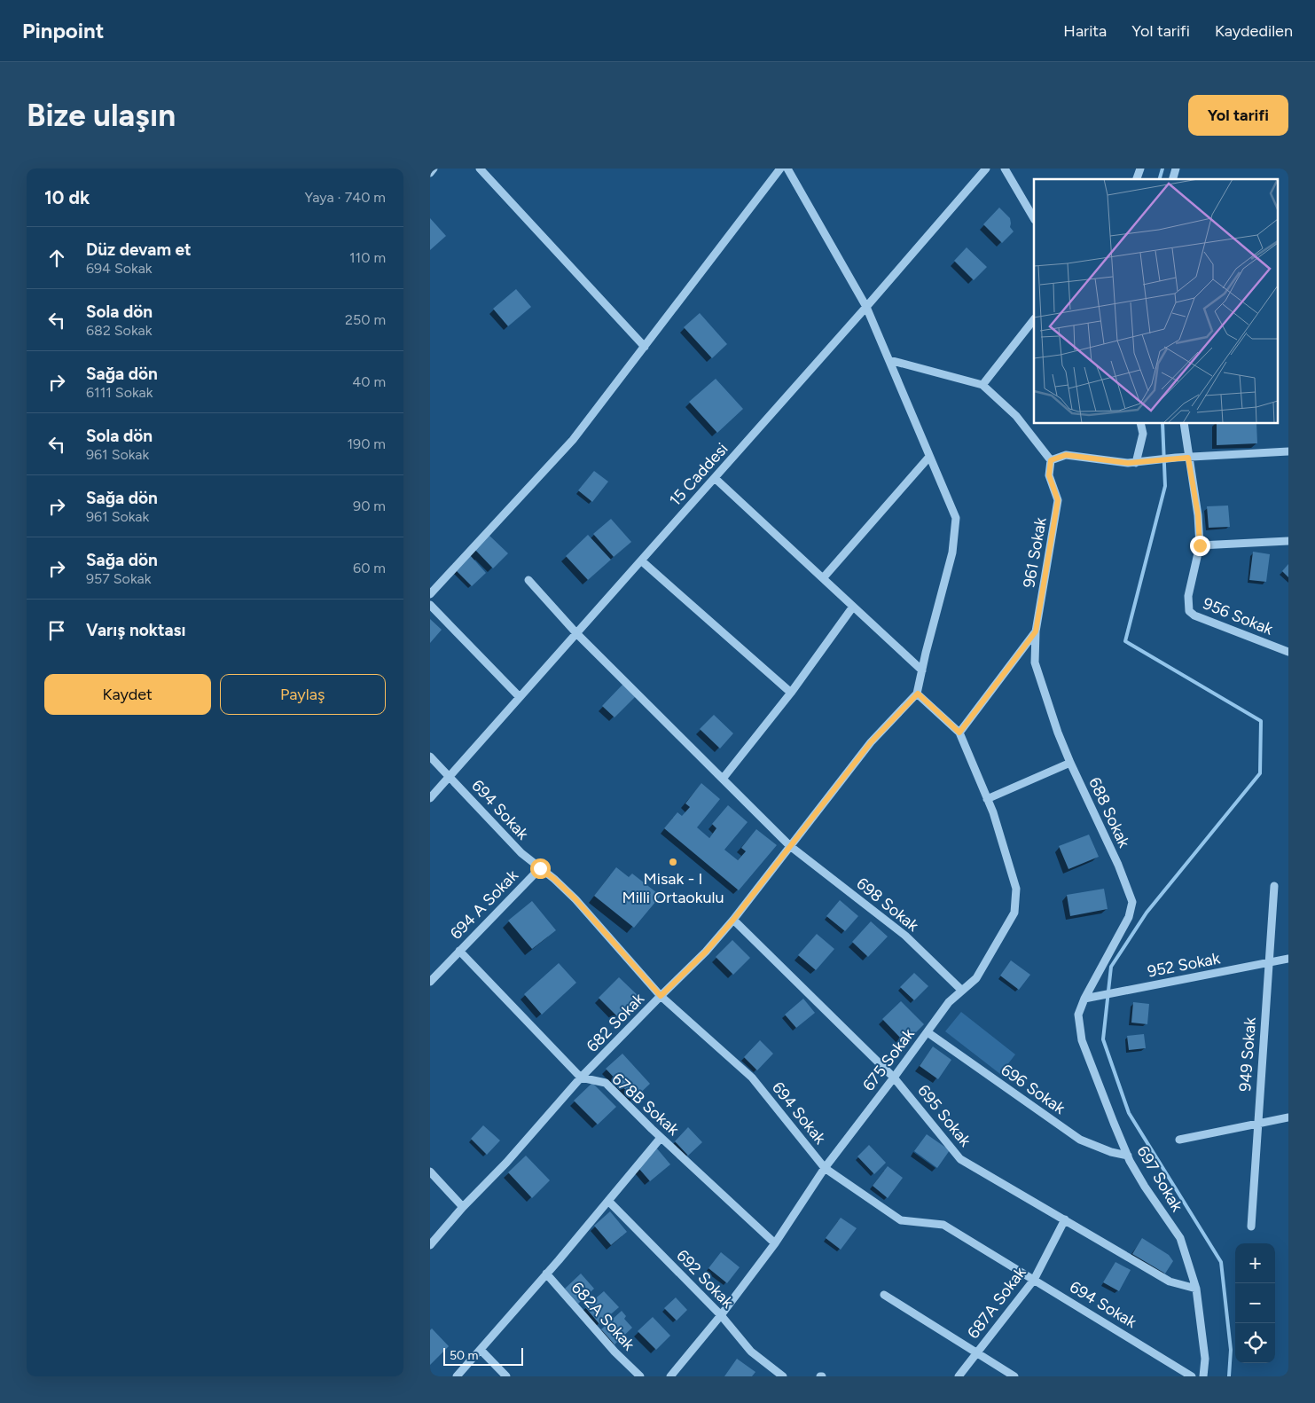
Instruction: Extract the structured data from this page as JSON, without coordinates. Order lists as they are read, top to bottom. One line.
{"streets":{"street":["15 Caddesi","961 Sokak","956 Sokak","694 Sokak","688 Sokak","694 A Sokak","698 Sokak","952 Sokak","682 Sokak","949 Sokak","675 Sokak","696 Sokak","678B Sokak","695 Sokak","697 Sokak","692 Sokak","687A Sokak","682A Sokak"]},"crossings":[["15 Caddesi","694 Sokak"],["15 Caddesi","698 Sokak"],["961 Sokak","688 Sokak"],["961 Sokak","675 Sokak"],["694 Sokak","694 A Sokak"],["694 Sokak","682 Sokak"],["694 Sokak","675 Sokak"],["694 Sokak","687A Sokak"],["688 Sokak","952 Sokak"],["688 Sokak","697 Sokak"],["698 Sokak","682 Sokak"],["698 Sokak","675 Sokak"],["952 Sokak","949 Sokak"],["952 Sokak","697 Sokak"],["682 Sokak","678B Sokak"],["682 Sokak","695 Sokak"],["675 Sokak","696 Sokak"],["675 Sokak","678B Sokak"],["675 Sokak","695 Sokak"],["675 Sokak","692 Sokak"],["696 Sokak","697 Sokak"],["695 Sokak","697 Sokak"],["695 Sokak","687A Sokak"]],"places":["Misak - I Milli Ortaokulu"],"scale_bar":"50 m","page":{"header":"Pinpoint","nav":["Harita","Yol tarifi","Kaydedilen"],"buttons":["Yol tarifi",["Kaydet","Paylaş"]],"title":"Bize ulaşın","heading":["10 dk","Yaya · 740 m"],"list":[["Düz devam et","694 Sokak","110 m"],["Sola dön","682 Sokak","250 m"],["Sağa dön","6111 Sokak","40 m"],["Sola dön","961 Sokak","190 m"],["Sağa dön","961 Sokak","90 m"],["Sağa dön","957 Sokak","60 m"],"Varış noktası"],"map_buttons":["+","−"],"scale":"50 m"}}
